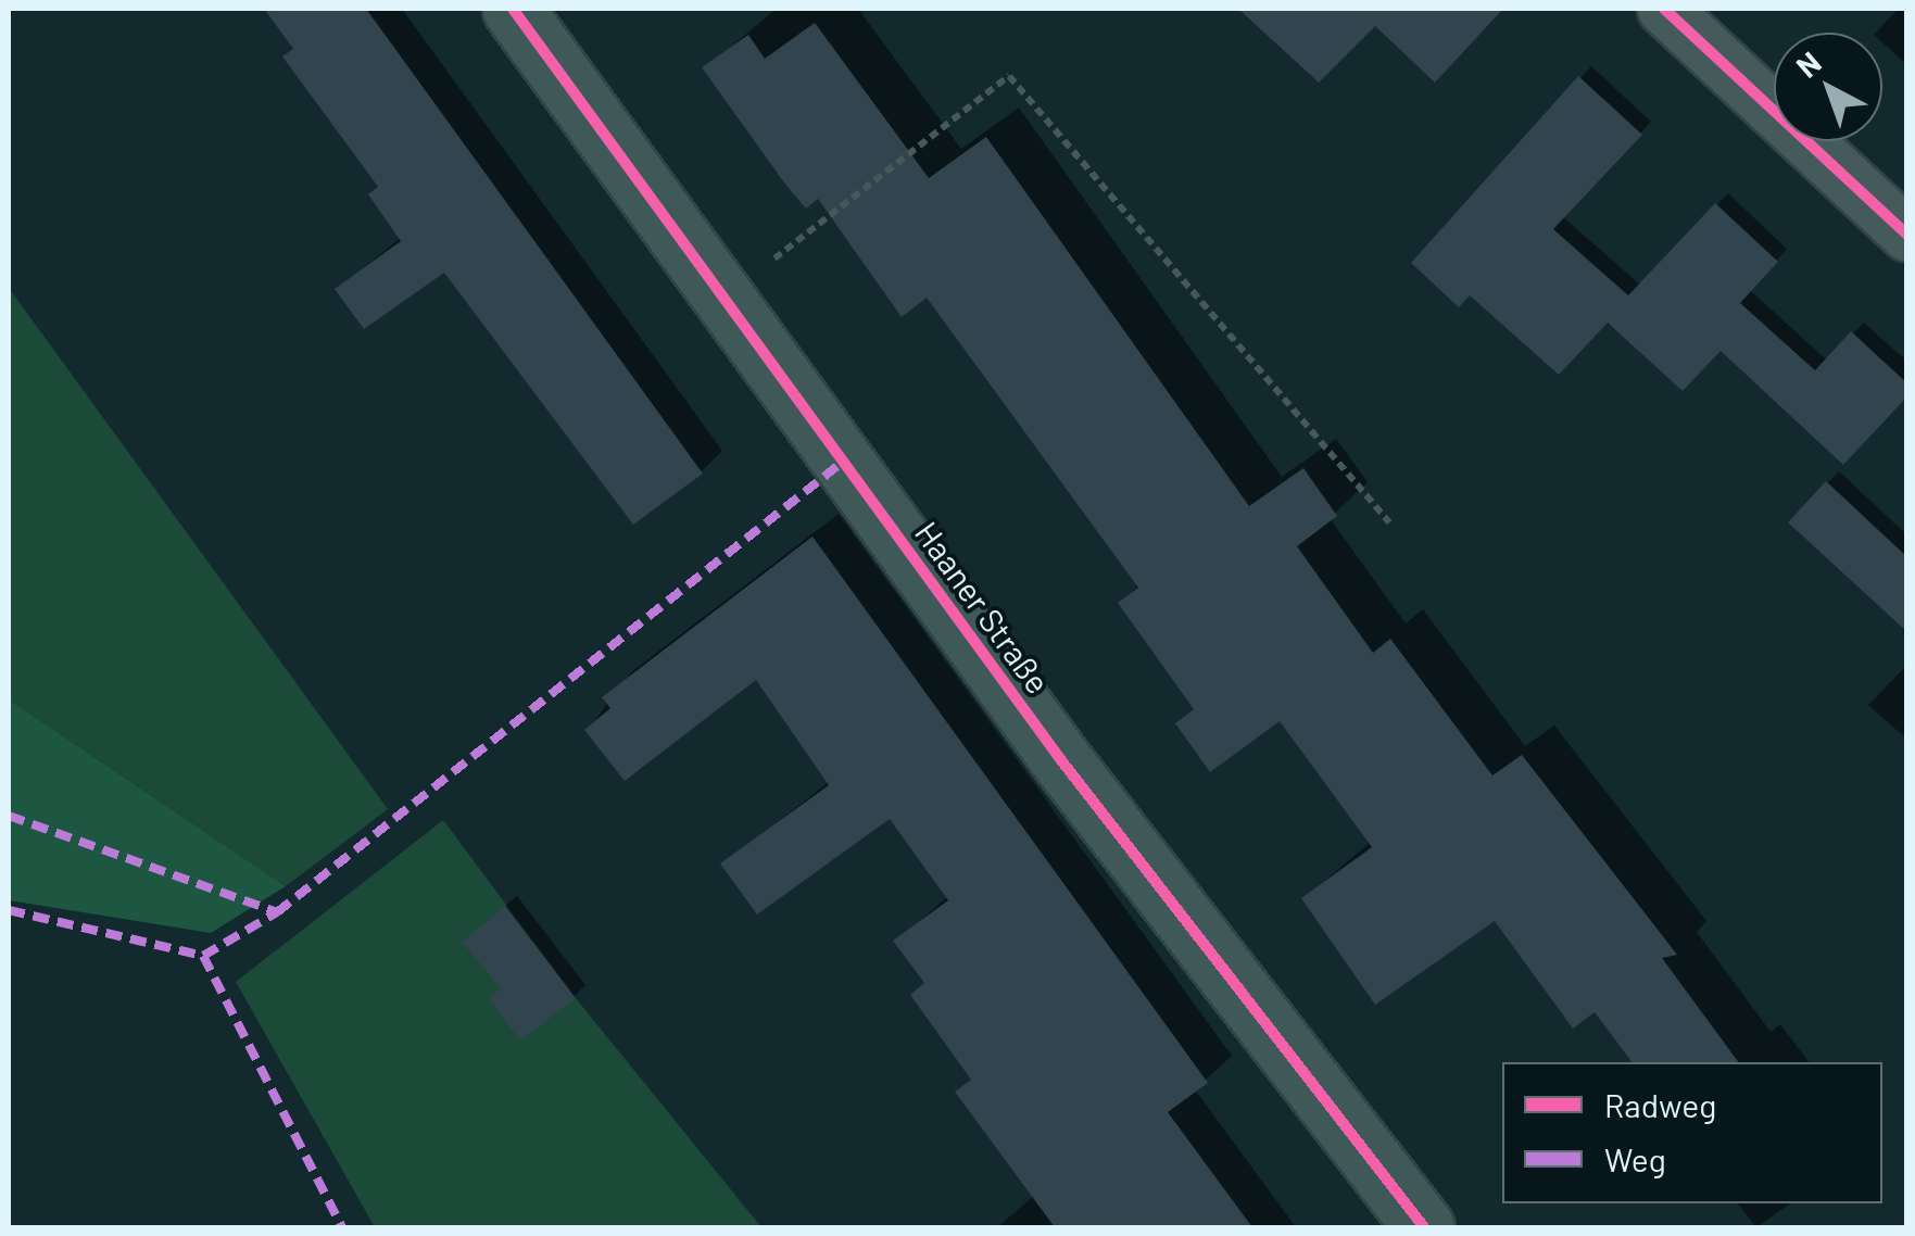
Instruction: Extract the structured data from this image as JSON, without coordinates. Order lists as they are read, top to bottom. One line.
{"streets":{"main road":["Haaner Straße"]},"legend":["Radweg","Weg"],"north":"top left"}
